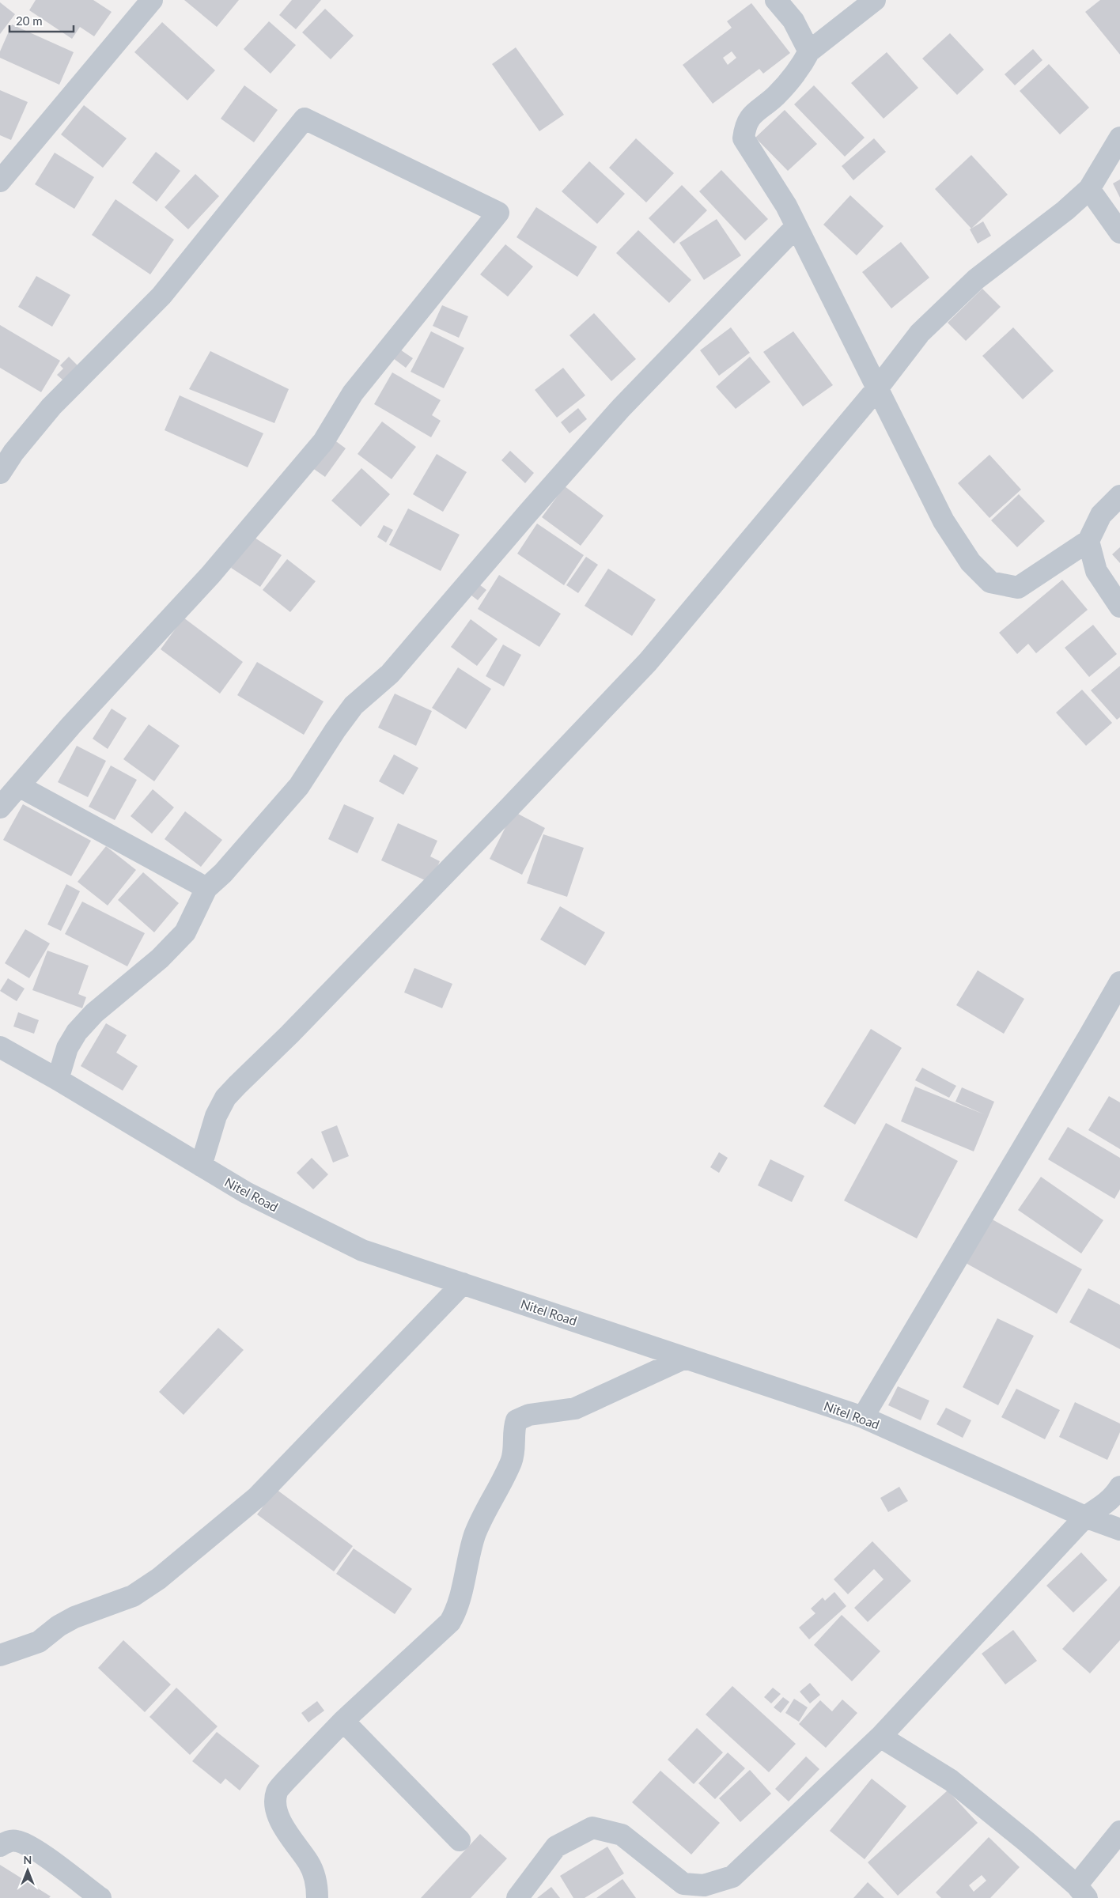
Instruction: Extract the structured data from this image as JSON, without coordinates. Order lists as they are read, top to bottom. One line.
{"streets":{"street":["Nitel Road"]},"scale_bar":"20 m","north":"top"}
